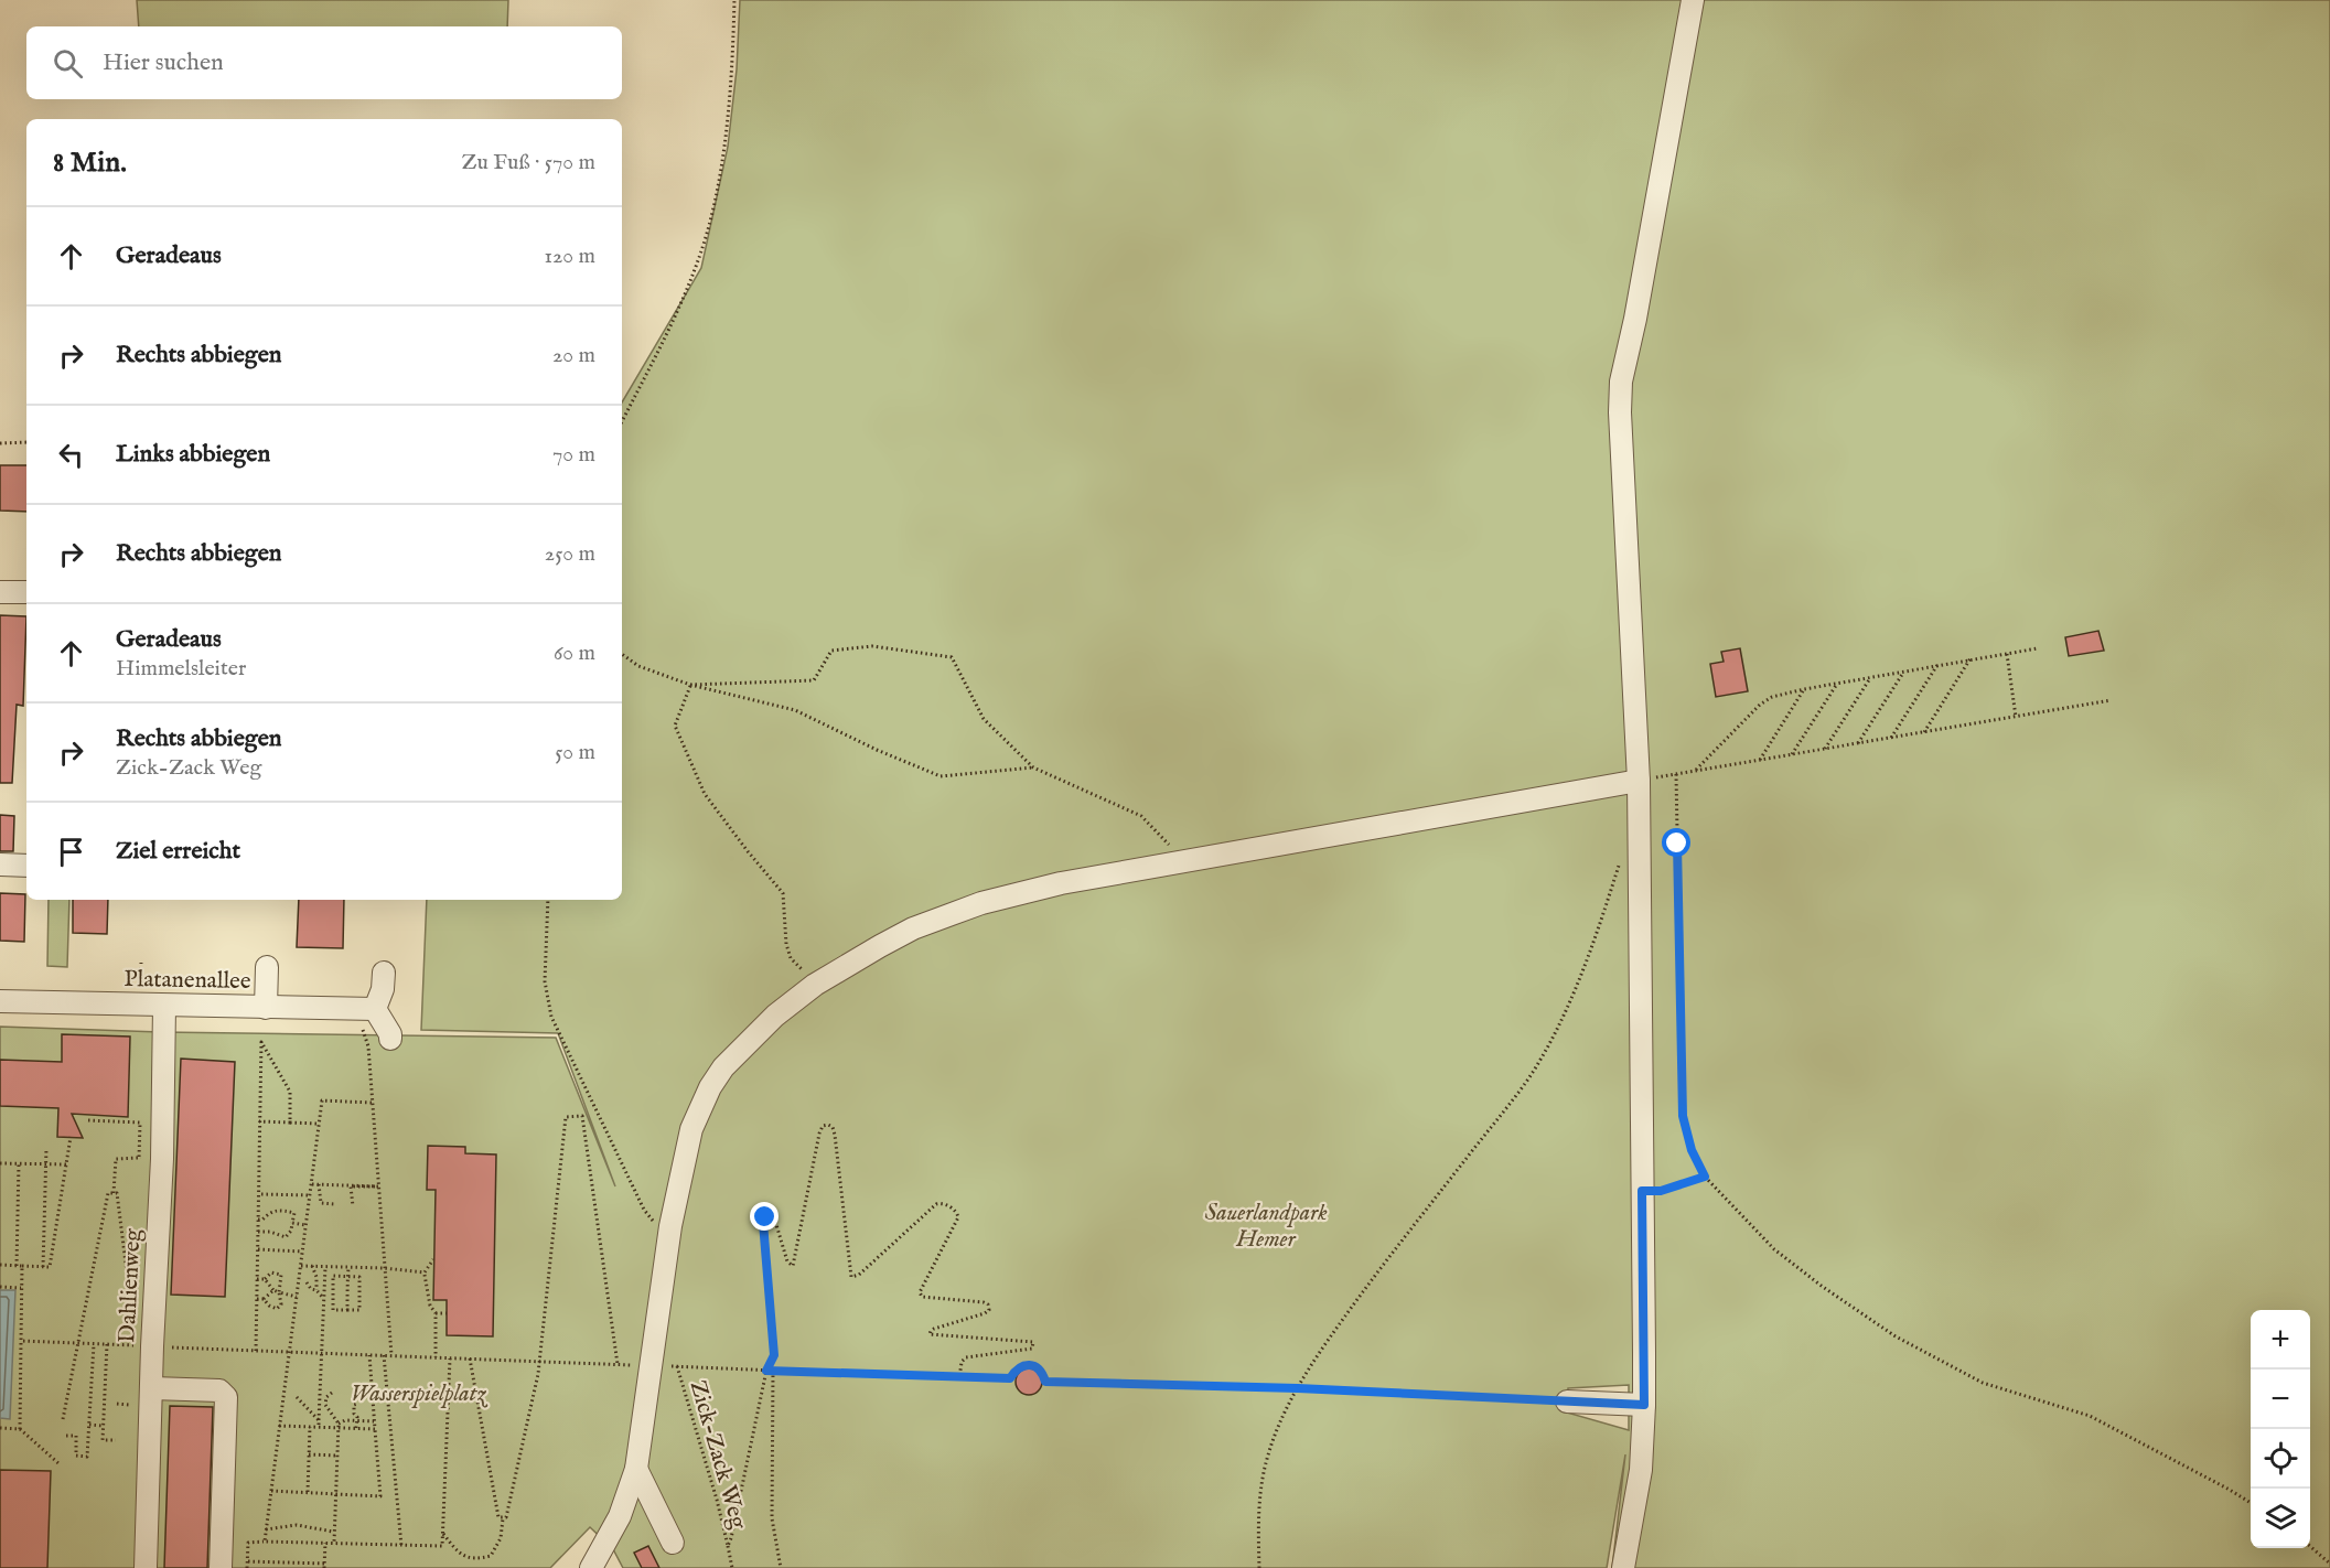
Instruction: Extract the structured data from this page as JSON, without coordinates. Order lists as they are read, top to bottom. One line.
{"streets":{"street":["Platanenallee","Dahlienweg"],"path":["Zick-Zack Weg"]},"crossings":[["Platanenallee","Dahlienweg"]],"parks":["Sauerlandpark Hemer","Wasserspielplatz"],"page":{"search":"Hier suchen","heading":["8 Min.","Zu Fuß · 570 m"],"list":[["Geradeaus","120 m"],["Rechts abbiegen","20 m"],["Links abbiegen","70 m"],["Rechts abbiegen","250 m"],["Geradeaus","Himmelsleiter","60 m"],["Rechts abbiegen","Zick-Zack Weg","50 m"],"Ziel erreicht"],"map_buttons":["+","−"]}}
